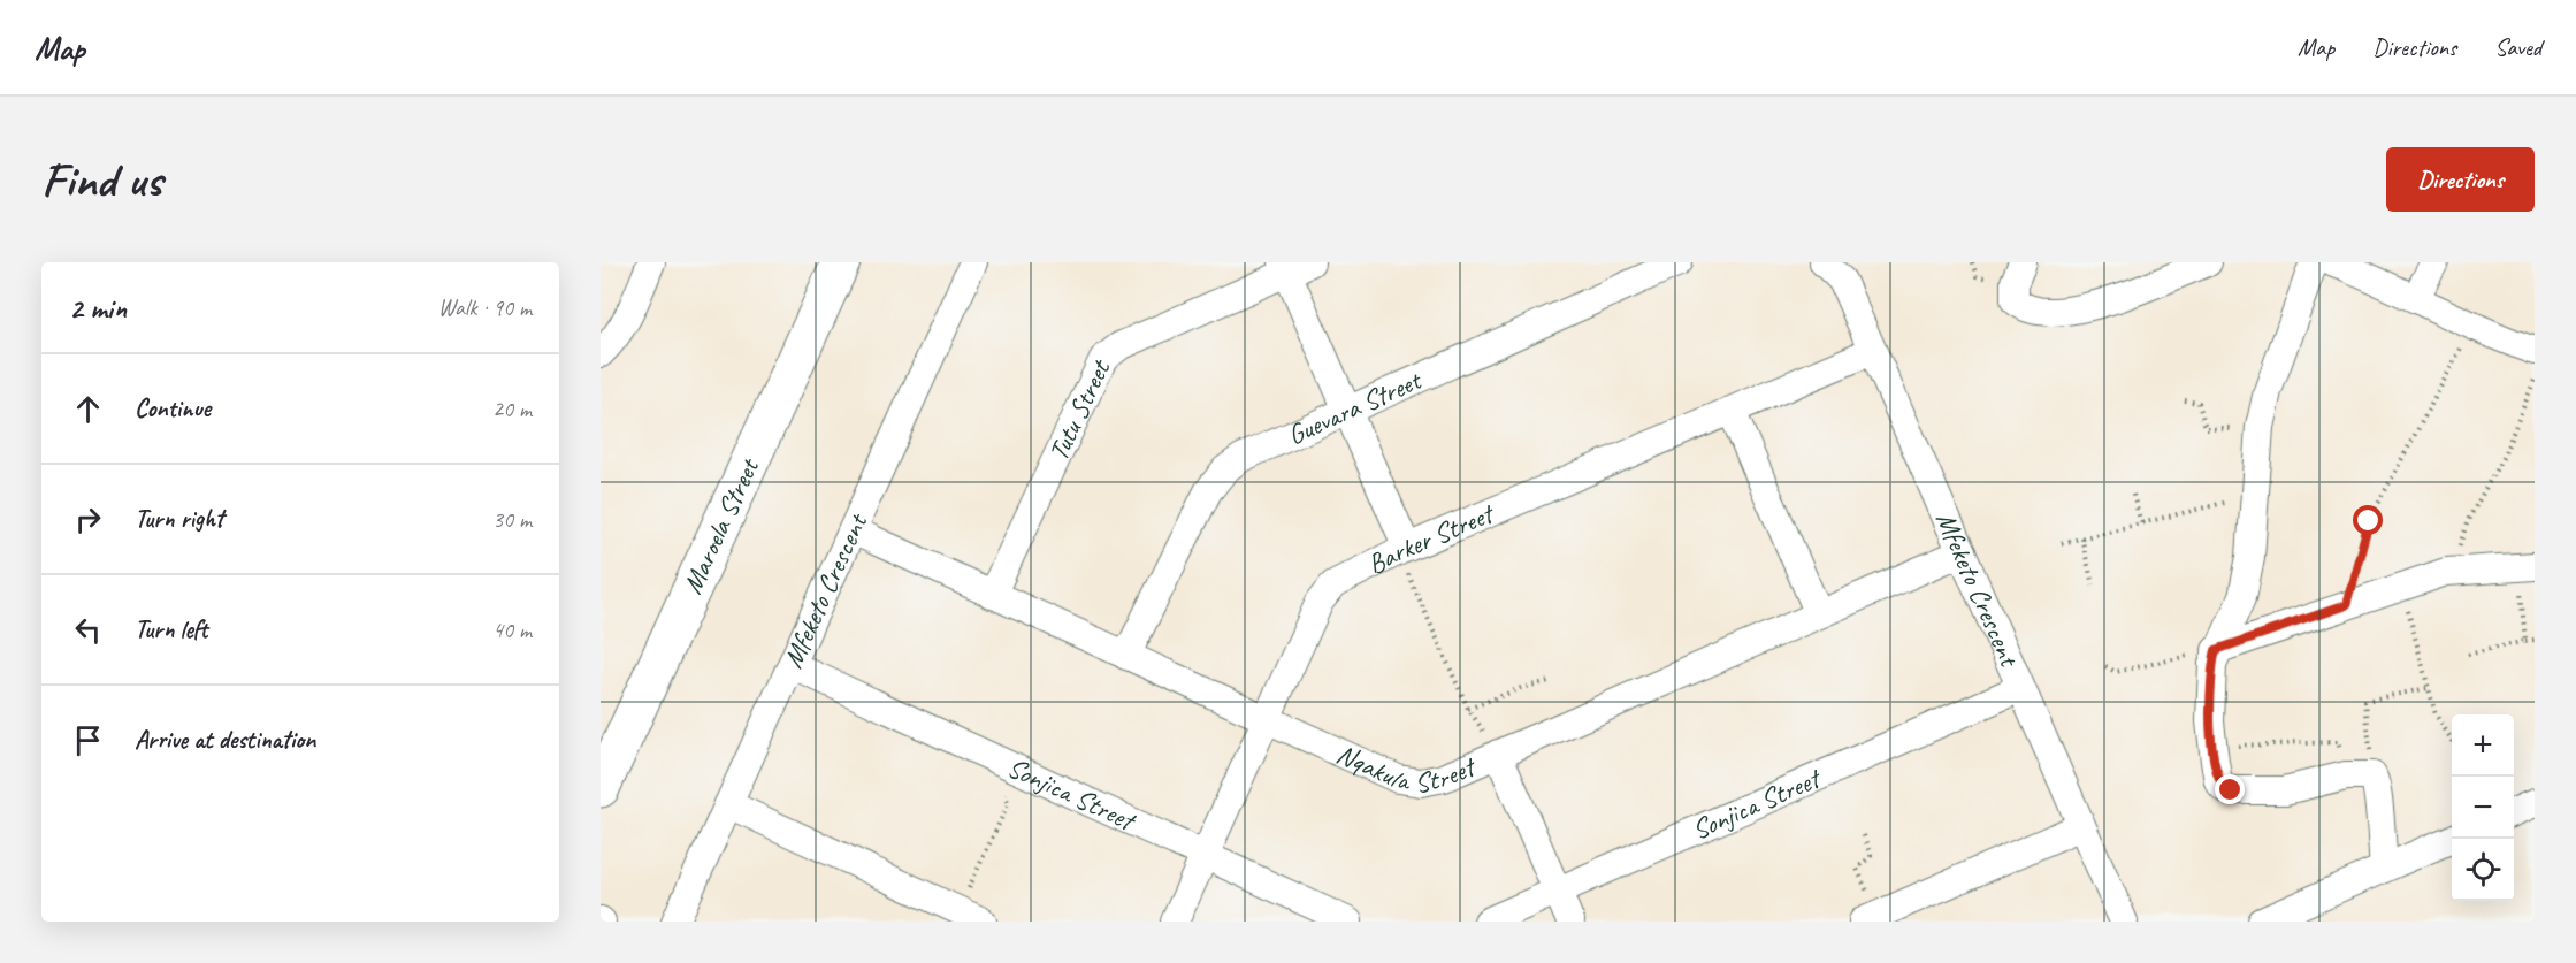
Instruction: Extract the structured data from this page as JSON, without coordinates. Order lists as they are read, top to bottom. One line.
{"streets":{"street":["Guevara Street","Tutu Street","Maroela Street","Barker Street","Mfeketo Crescent","Nqakula Street","Sonjica Street"]},"crossings":[["Guevara Street","Nqakula Street"],["Tutu Street","Nqakula Street"],["Barker Street","Mfeketo Crescent"],["Barker Street","Nqakula Street"],["Barker Street","Sonjica Street"],["Mfeketo Crescent","Nqakula Street"],["Mfeketo Crescent","Sonjica Street"]],"page":{"header":"Map","nav":["Map","Directions","Saved"],"buttons":"Directions","title":"Find us","heading":["2 min","Walk · 90 m"],"list":[["Continue","20 m"],["Turn right","30 m"],["Turn left","40 m"],"Arrive at destination"],"map_buttons":["+","−"]}}
